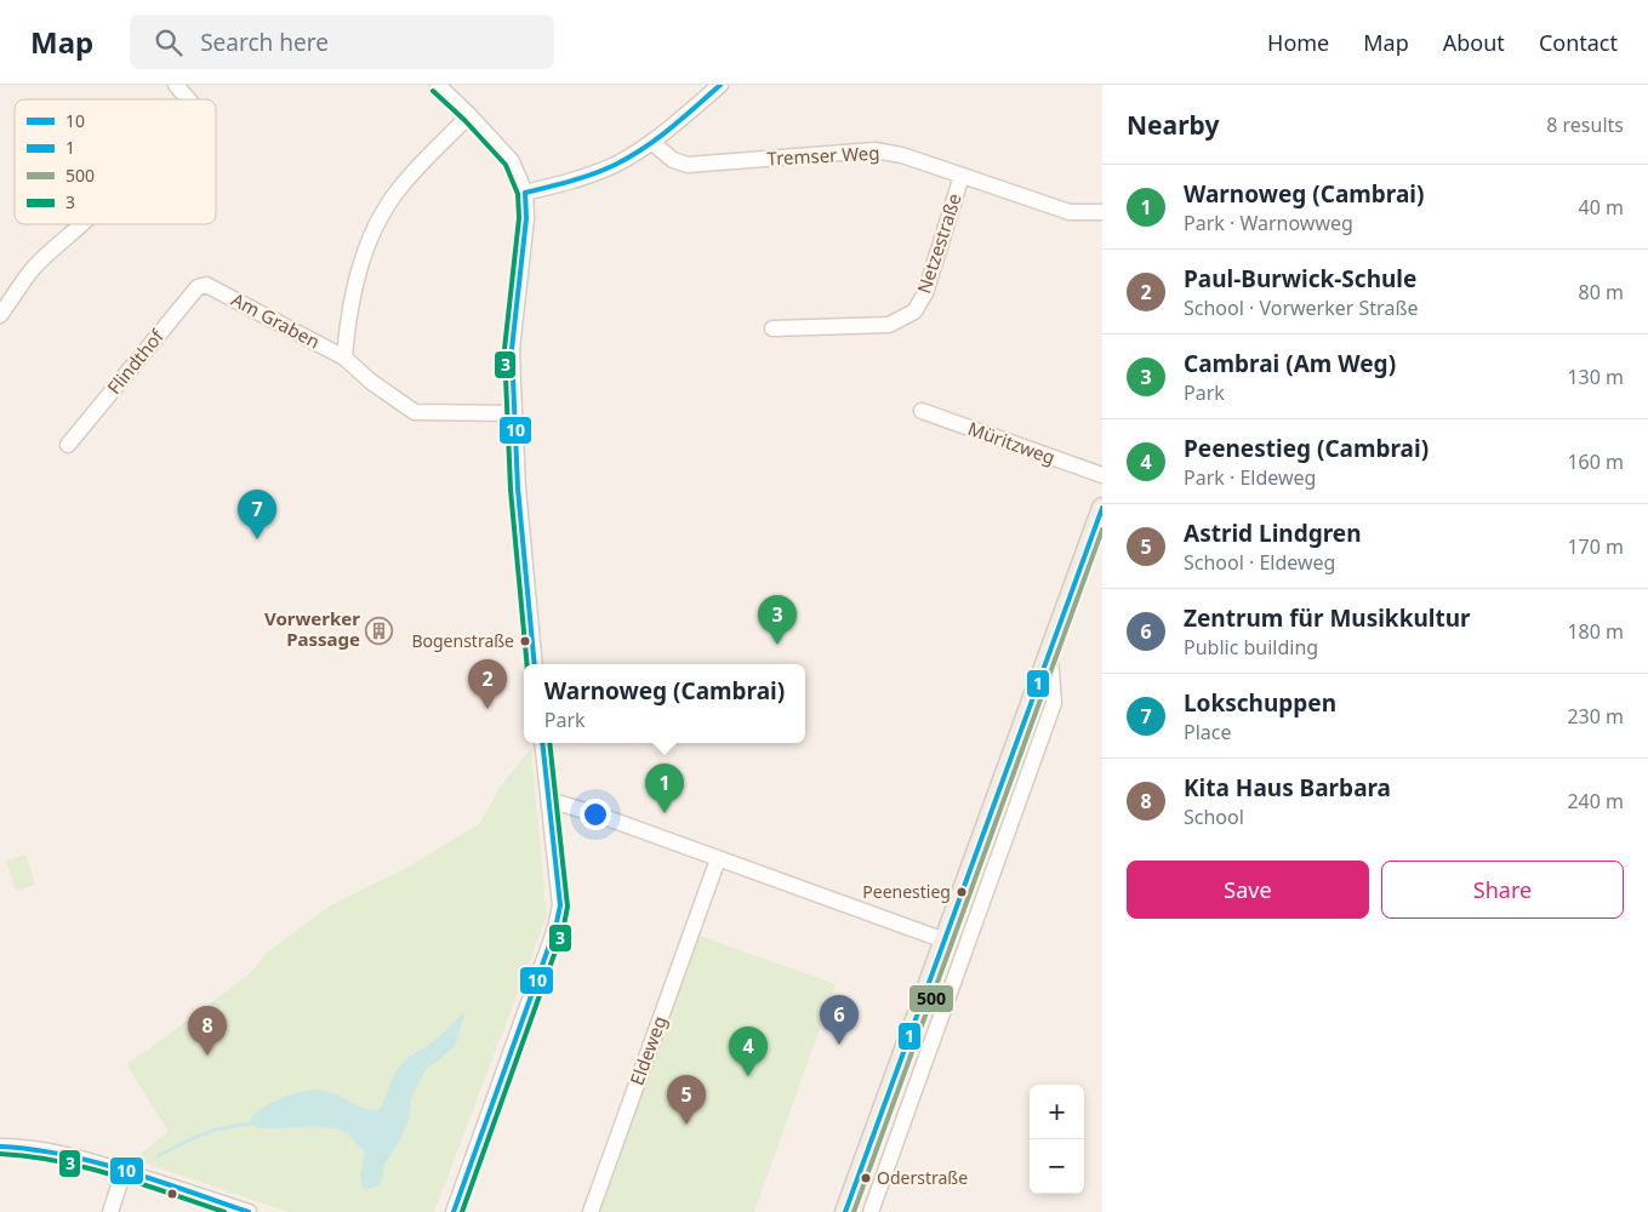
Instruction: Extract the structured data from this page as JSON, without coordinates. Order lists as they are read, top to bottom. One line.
{"streets":{"street":["Tremser Weg","Netzestraße","Am Graben","Flindthof","Müritzweg","Eldeweg"]},"crossings":[["Tremser Weg","Netzestraße"],["Am Graben","Flindthof"]],"places":{"building":["Vorwerker Passage"],"other":["Bogenstraße","Peenestieg","Oderstraße"]},"lines":["transit line 10","transit line 3","transit line 1","transit line 500"],"legend":["10","1","500","3"],"page":{"header":"Map","search":"Search here","nav":["Home","Map","About","Contact"],"heading":["Nearby","8 results"],"list":[{"mark":"1","name":"Warnoweg (Cambrai)","note":"Park · Warnowweg","value":"40 m"},{"mark":"2","name":"Paul-Burwick-Schule","note":"School · Vorwerker Straße","value":"80 m"},{"mark":"3","name":"Cambrai (Am Weg)","note":"Park","value":"130 m"},{"mark":"4","name":"Peenestieg (Cambrai)","note":"Park · Eldeweg","value":"160 m"},{"mark":"5","name":"Astrid Lindgren","note":"School · Eldeweg","value":"170 m"},{"mark":"6","name":"Zentrum für Musikkultur","note":"Public building","value":"180 m"},{"mark":"7","name":"Lokschuppen","note":"Place","value":"230 m"},{"mark":"8","name":"Kita Haus Barbara","note":"School","value":"240 m"}],"pins":["7","3","2","1","6","8","4","5"],"popup":["Warnoweg (Cambrai)","Park"],"buttons":["Save","Share"],"map_buttons":["+","−"]}}
